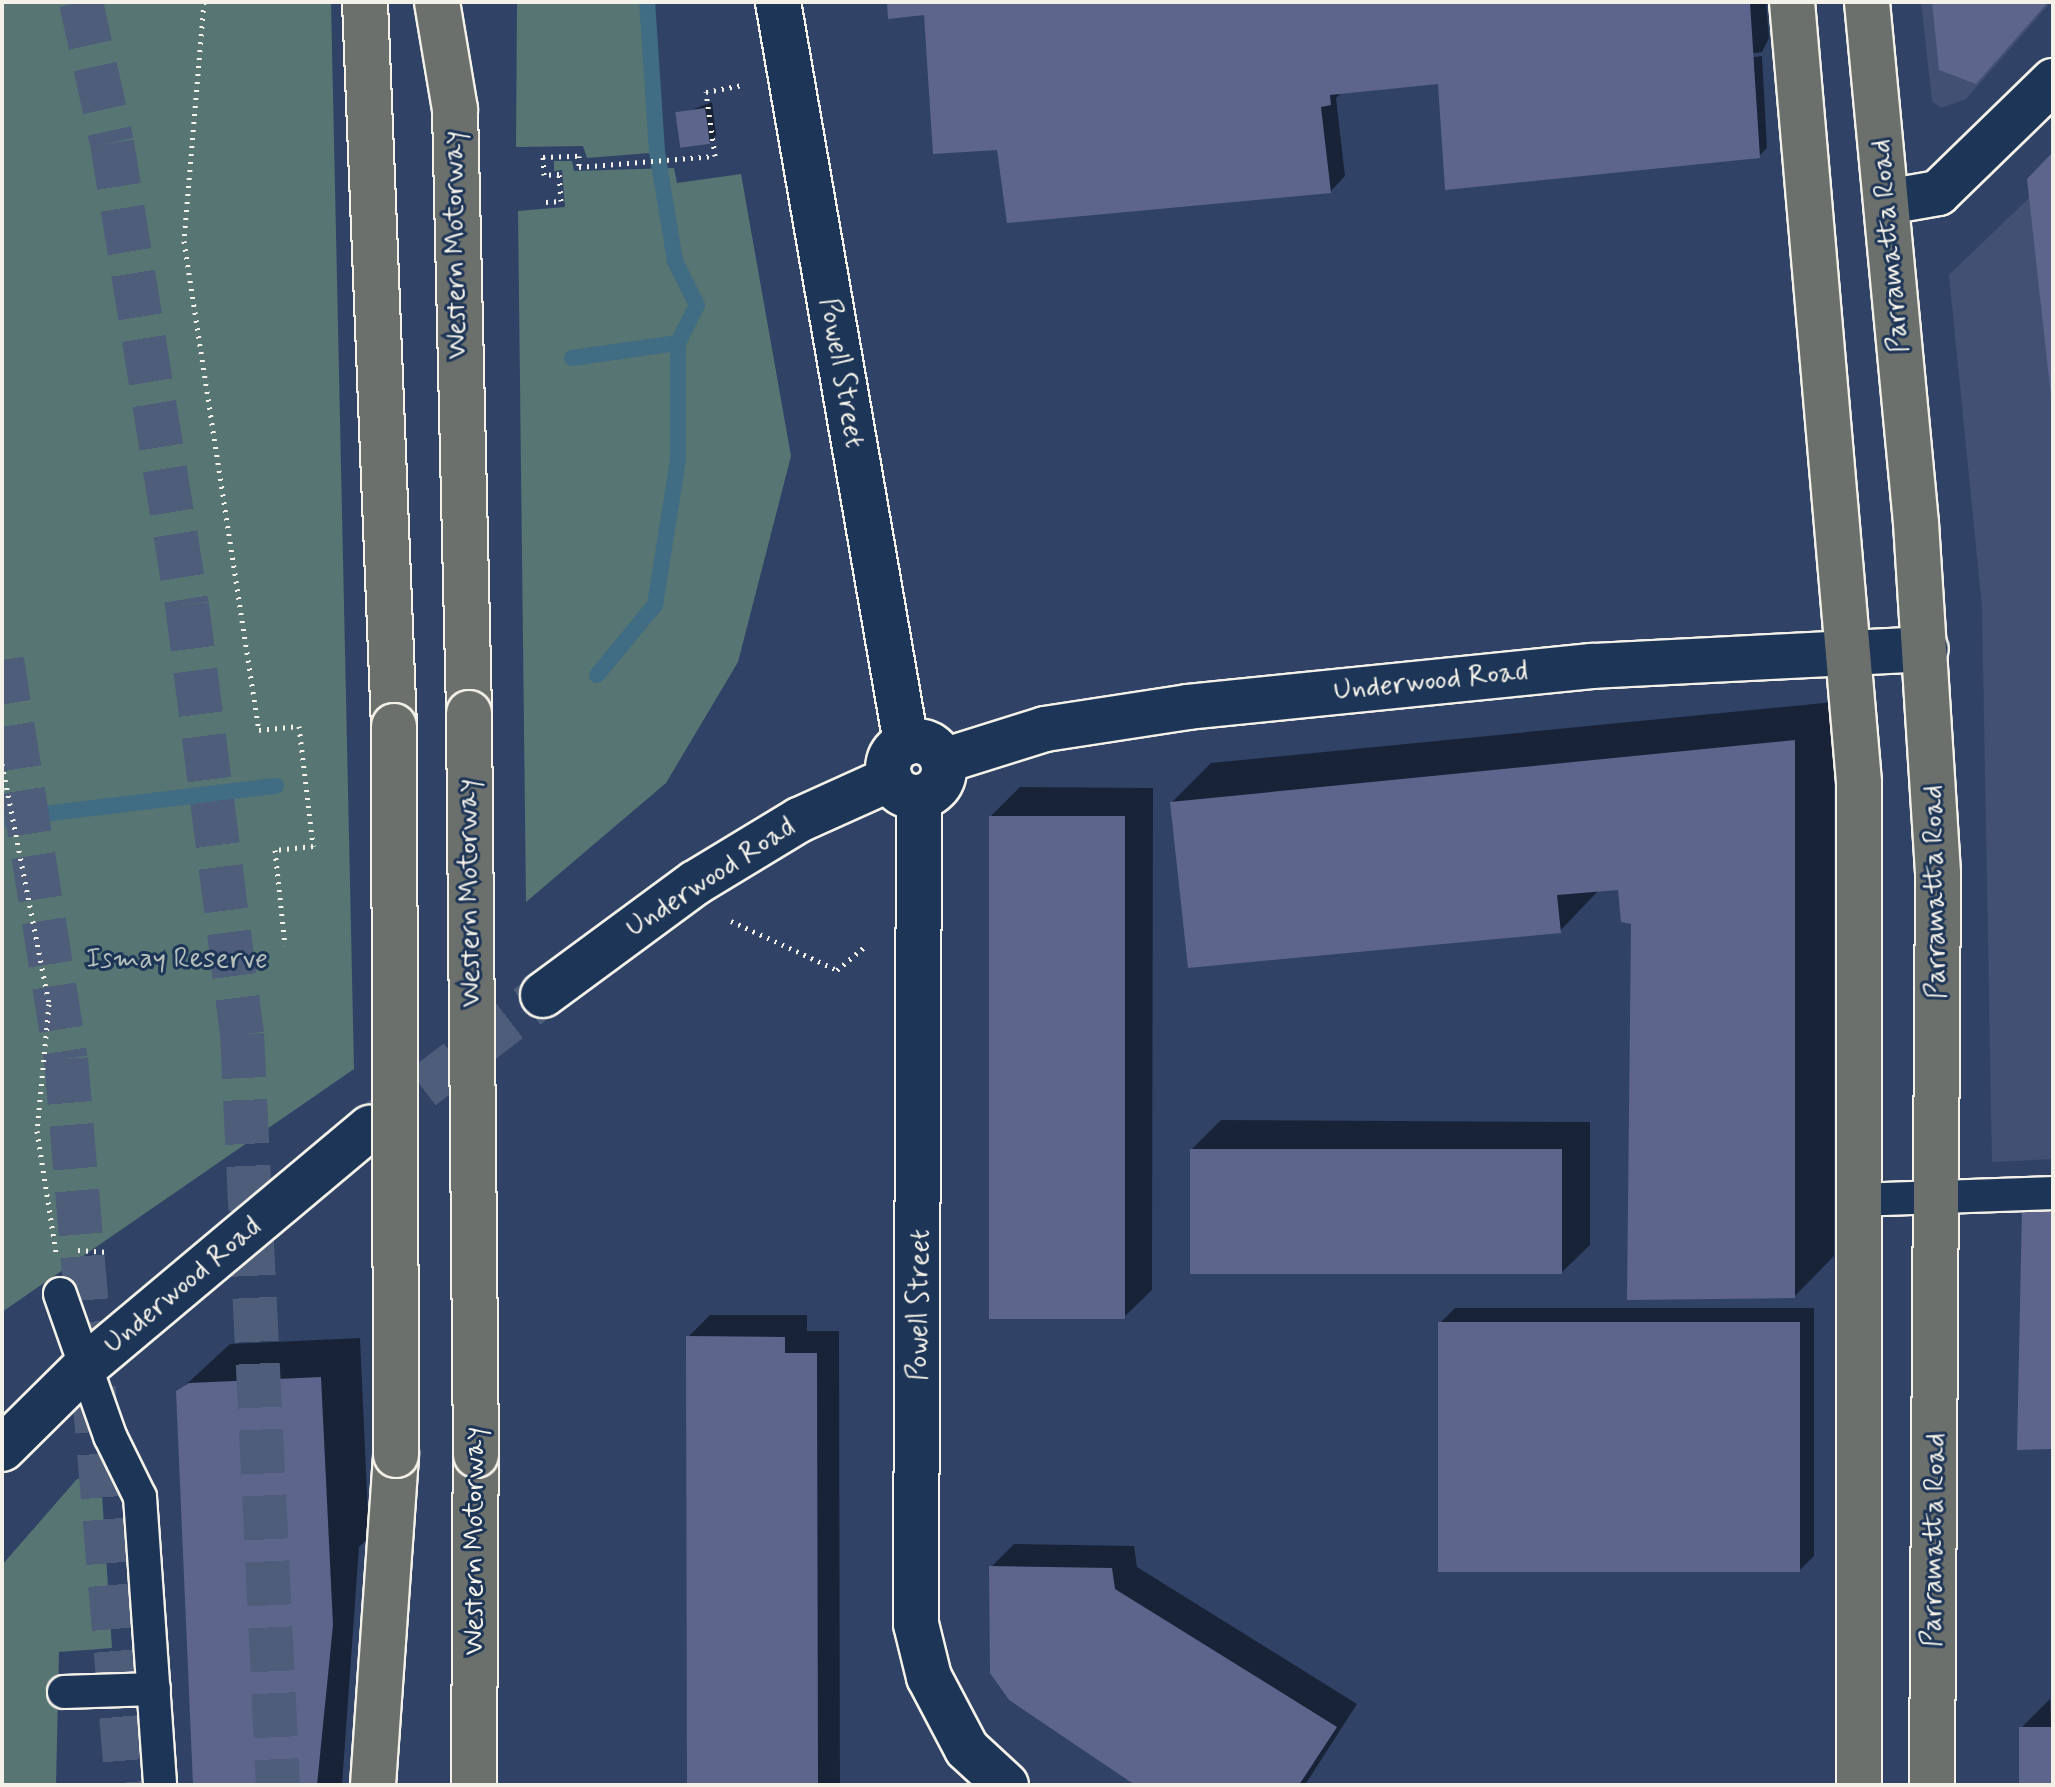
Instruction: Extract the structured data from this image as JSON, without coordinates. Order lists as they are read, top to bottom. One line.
{"streets":{"highway":["Western Motorway","Parramatta Road"],"street":["Powell Street","Underwood Road"]},"crossings":[["Parramatta Road","Underwood Road"],["Powell Street","Underwood Road"]],"parks":["Ismay Reserve"]}
